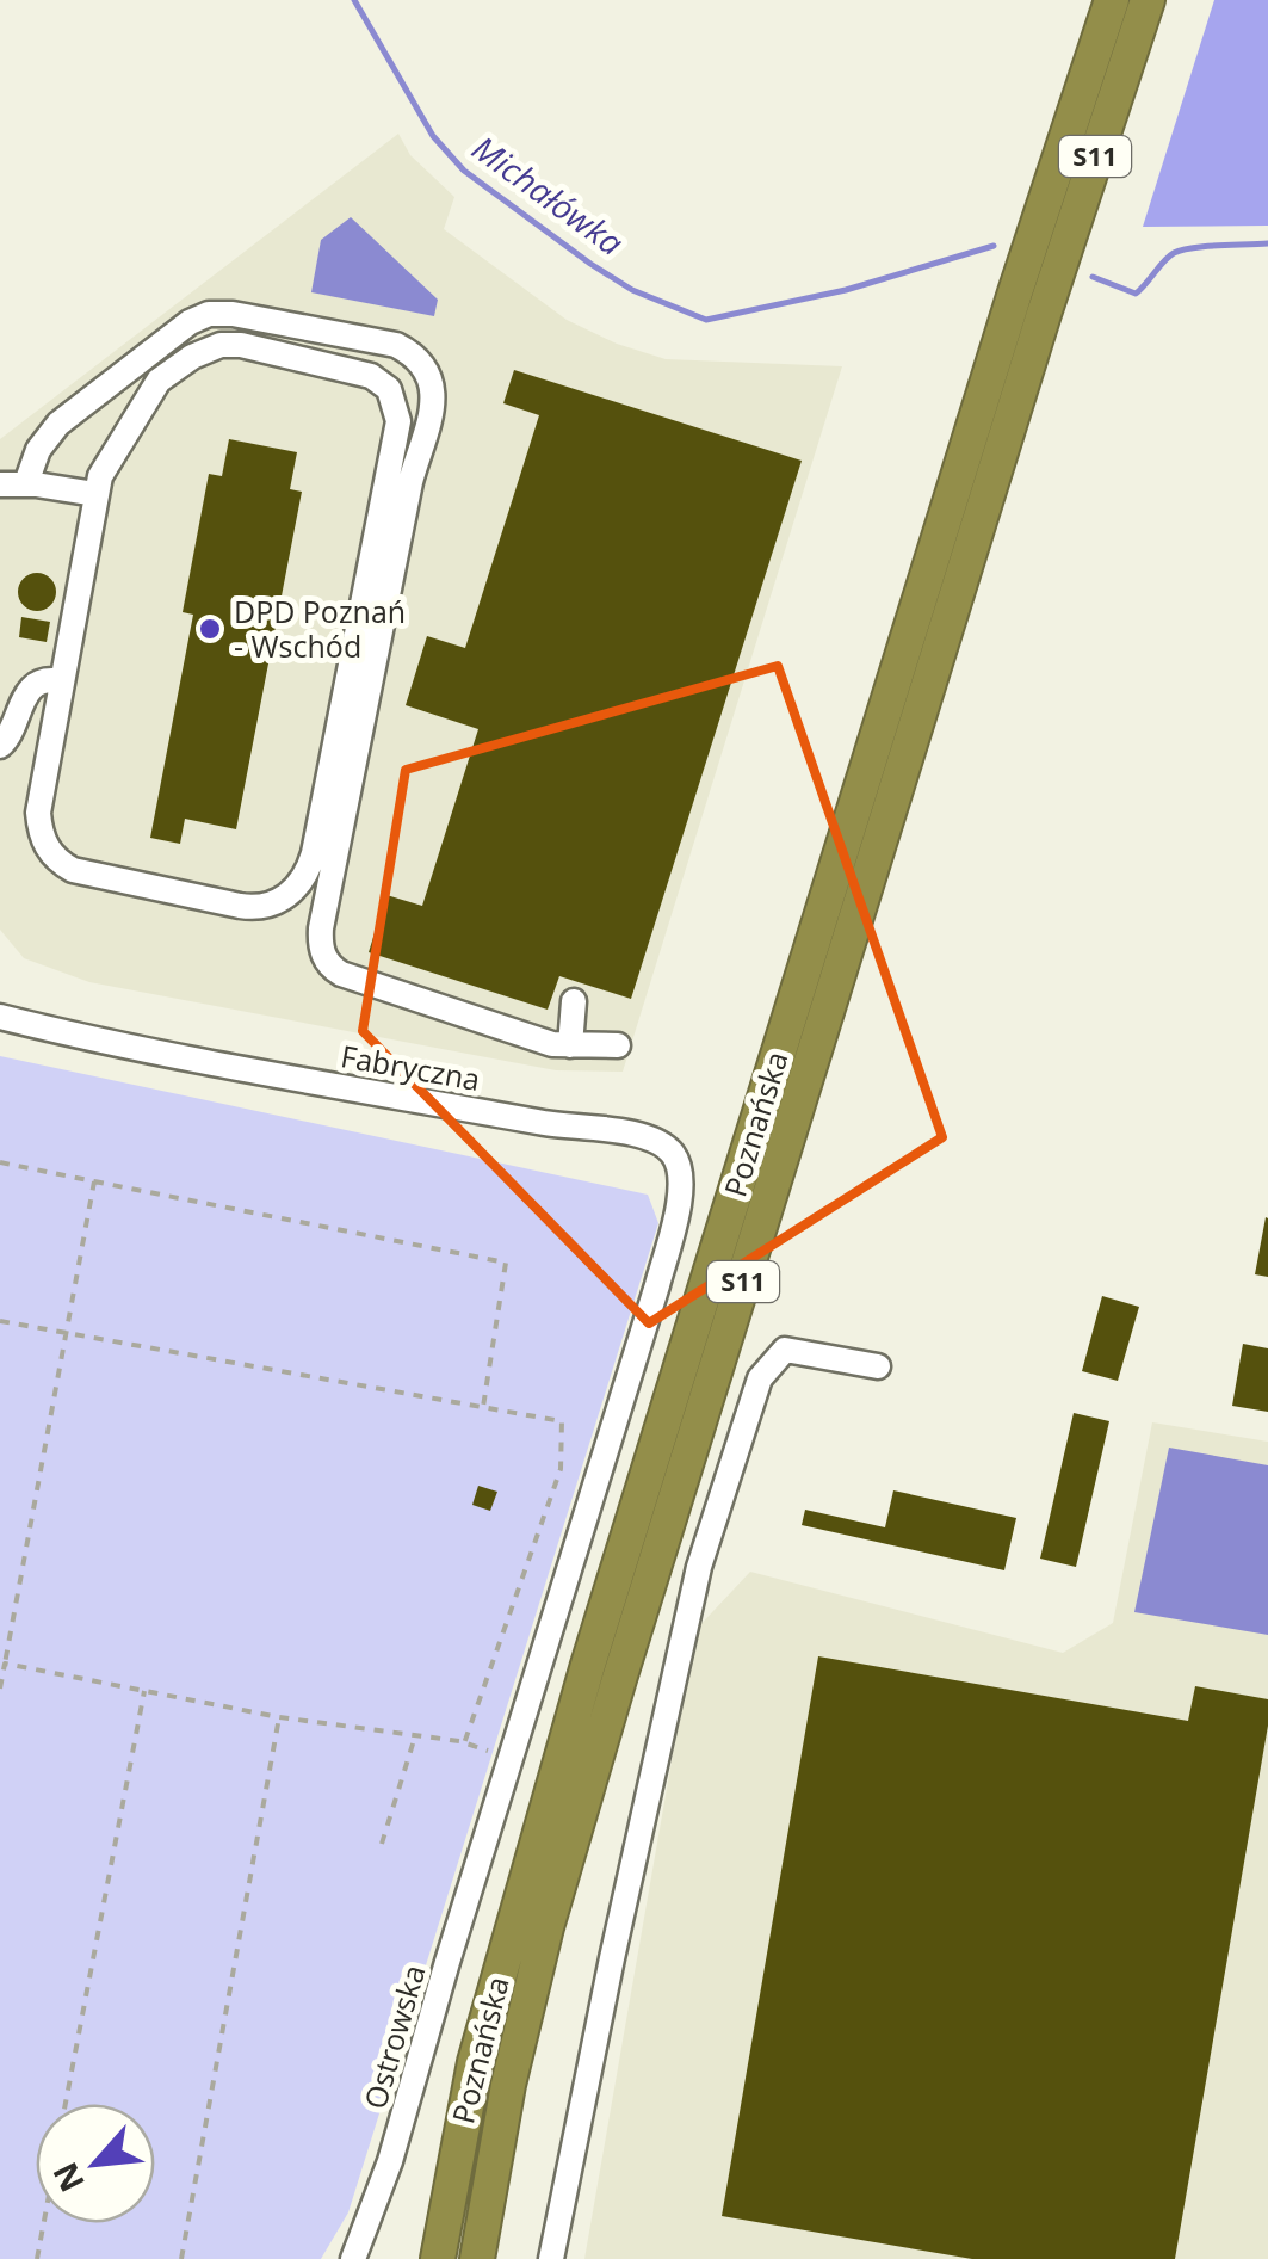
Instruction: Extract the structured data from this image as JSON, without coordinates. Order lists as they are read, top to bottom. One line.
{"streets":{"highway":["S11","Poznańska"],"street":["Fabryczna","Ostrowska"]},"crossings":[["Fabryczna","Ostrowska"]],"water":["Michałówka"],"places":["DPD Poznań - Wschód"],"north":"bottom left"}
